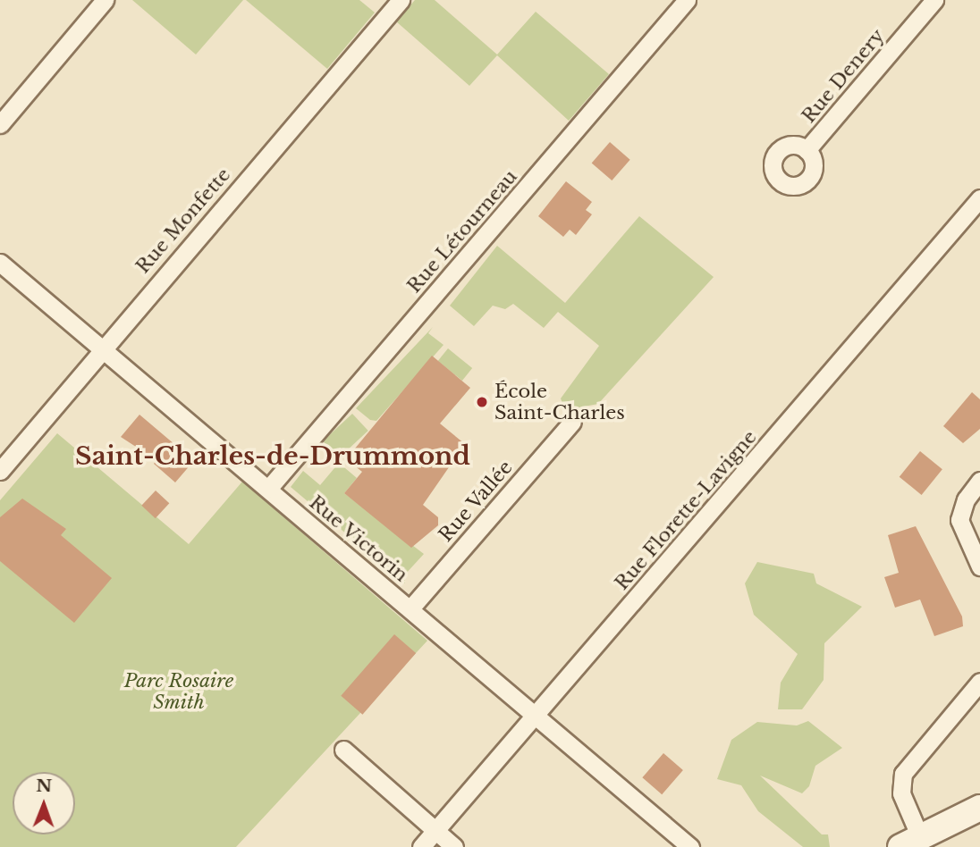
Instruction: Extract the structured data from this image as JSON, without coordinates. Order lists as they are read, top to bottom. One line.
{"streets":{"street":["Rue Denery","Rue Monfette","Rue Létourneau","Rue Vallée","Rue Florette-Lavigne","Rue Victorin"]},"crossings":[["Rue Monfette","Rue Victorin"],["Rue Létourneau","Rue Victorin"],["Rue Vallée","Rue Victorin"],["Rue Florette-Lavigne","Rue Victorin"]],"districts":["Saint-Charles-de-Drummond"],"parks":["Parc Rosaire Smith"],"places":["École Saint-Charles"],"north":"top"}
